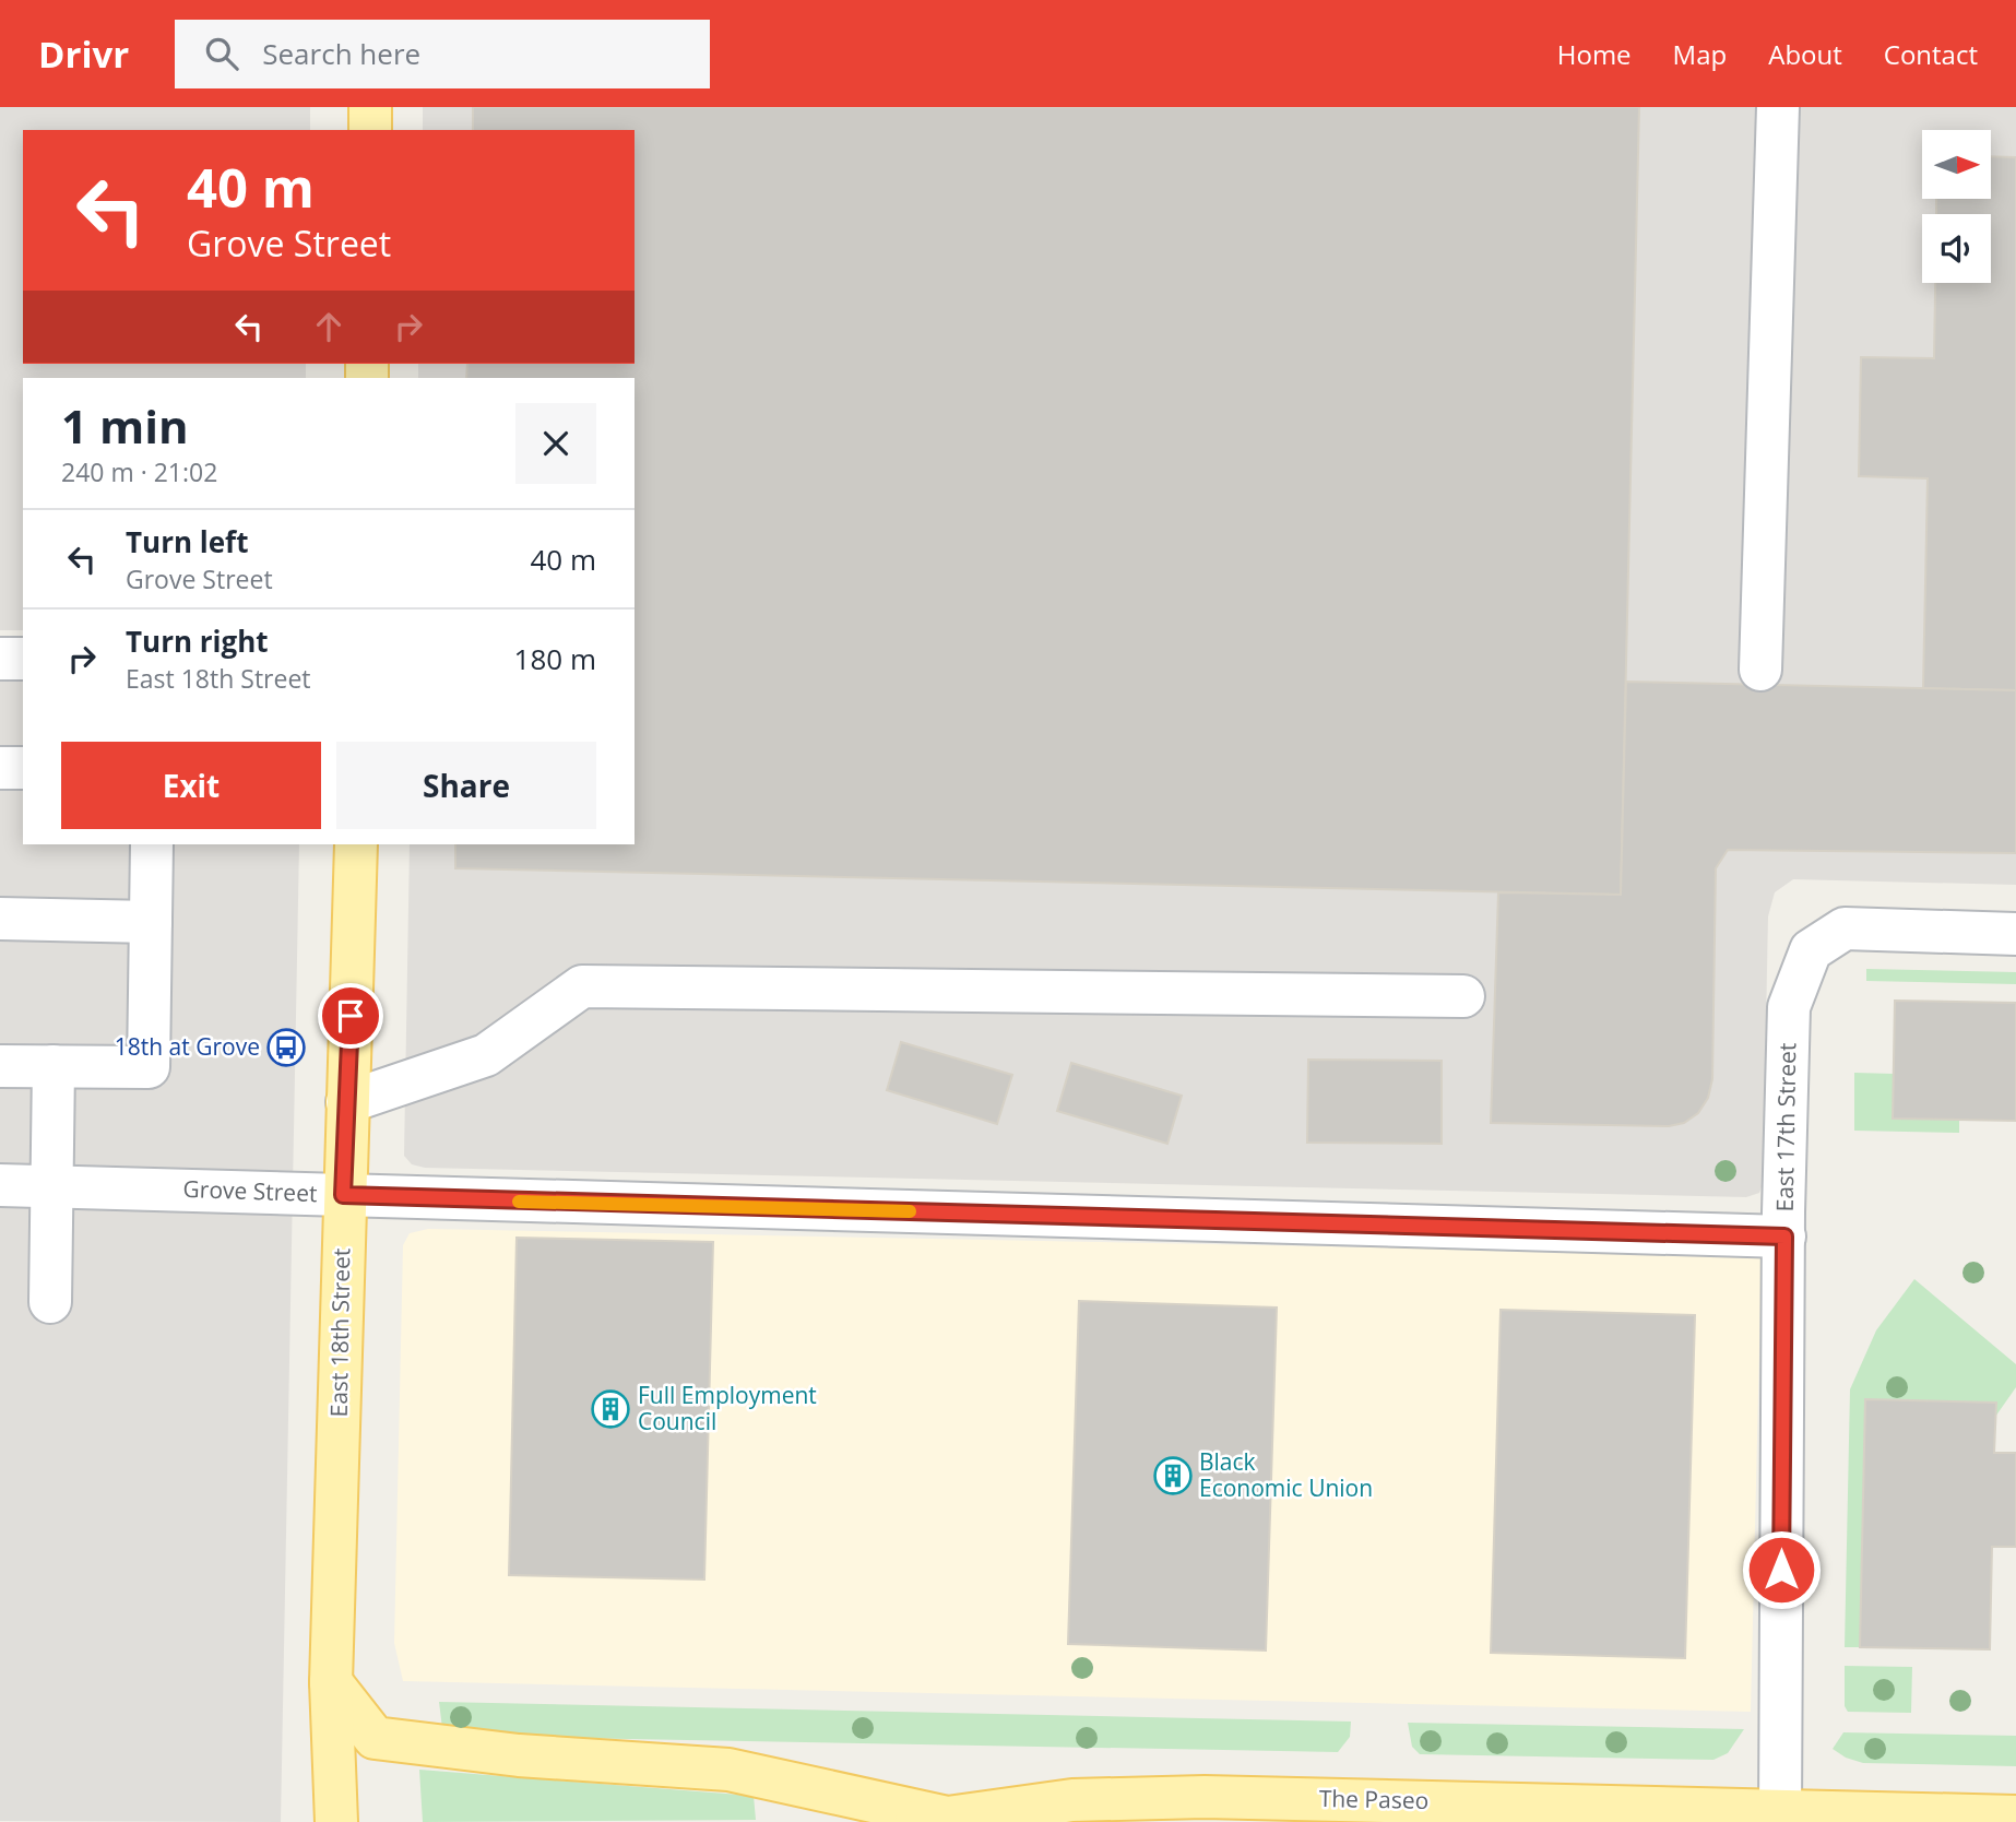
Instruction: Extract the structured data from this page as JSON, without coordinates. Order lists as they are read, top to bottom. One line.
{"streets":{"main road":["East 18th Street","The Paseo"],"street":["East 17th Street","Grove Street"]},"crossings":[["East 17th Street","Grove Street"],["East 17th Street","The Paseo"],["Grove Street","East 18th Street"],["East 18th Street","The Paseo"]],"places":{"bus stop":["18th at Grove"],"building":["Full Employment Council","Black Economic Union"]},"north":"right","page":{"header":"Drivr","search":"Search here","nav":["Home","Map","About","Contact"],"turn":["40 m","Grove Street"],"heading":["1 min","240 m · 21:02"],"list":[{"name":"Turn left","note":"Grove Street","value":"40 m"},{"name":"Turn right","note":"East 18th Street","value":"180 m"}],"buttons":["Exit","Share"]}}
